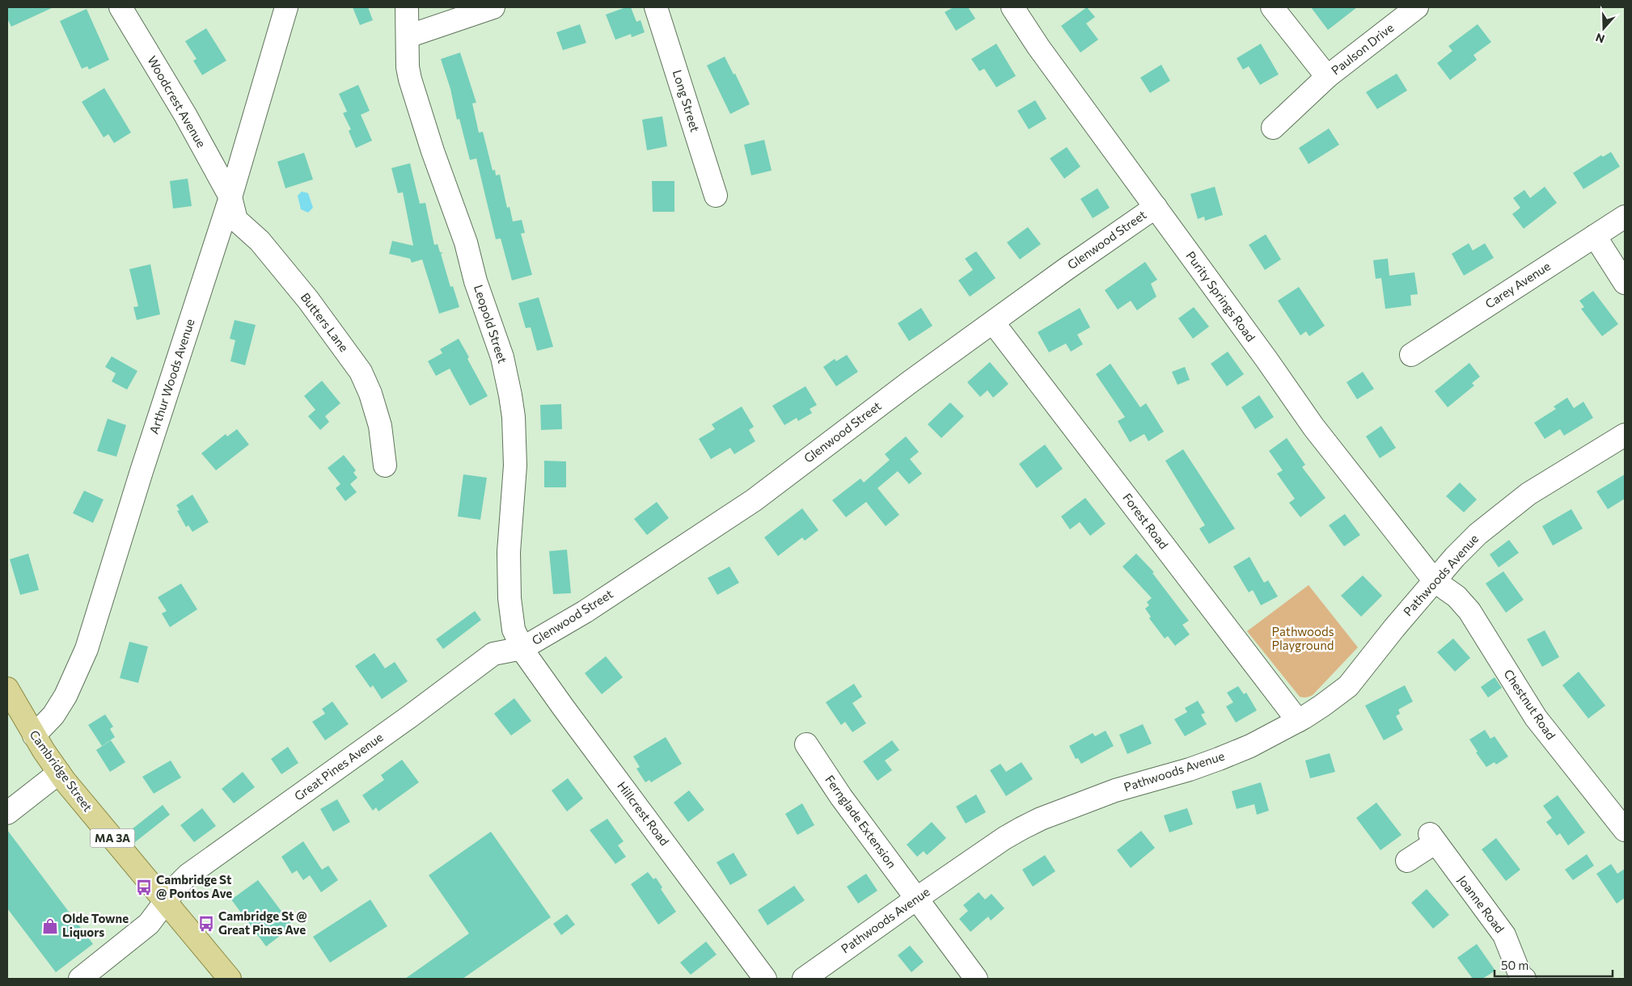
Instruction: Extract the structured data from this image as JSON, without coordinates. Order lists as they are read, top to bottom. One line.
{"streets":{"main road":["Cambridge Street","MA 3A"],"street":["Paulson Drive","Long Street","Woodcrest Avenue","Glenwood Street","Carey Avenue","Purity Springs Road","Butters Lane","Leopold Street","Arthur Woods Avenue","Forest Road","Pathwoods Avenue","Chestnut Road","Great Pines Avenue","Hillcrest Road","Fernglade Extension","Joanne Road"]},"crossings":[["Woodcrest Avenue","Butters Lane"],["Woodcrest Avenue","Arthur Woods Avenue"],["Glenwood Street","Purity Springs Road"],["Glenwood Street","Leopold Street"],["Glenwood Street","Forest Road"],["Glenwood Street","Great Pines Avenue"],["Glenwood Street","Hillcrest Road"],["Purity Springs Road","Pathwoods Avenue"],["Purity Springs Road","Chestnut Road"],["Butters Lane","Arthur Woods Avenue"],["Leopold Street","Great Pines Avenue"],["Leopold Street","Hillcrest Road"],["Arthur Woods Avenue","Cambridge Street"],["Forest Road","Pathwoods Avenue"],["Pathwoods Avenue","Chestnut Road"],["Pathwoods Avenue","Fernglade Extension"],["Great Pines Avenue","Cambridge Street"],["Great Pines Avenue","Hillcrest Road"]],"parks":["Pathwoods Playground"],"places":{"bus stop":["Cambridge St @ Pontos Ave","Cambridge St @ Great Pines Ave"],"shop":["Olde Towne Liquors"]},"scale_bar":"50 m","north":"bottom"}
